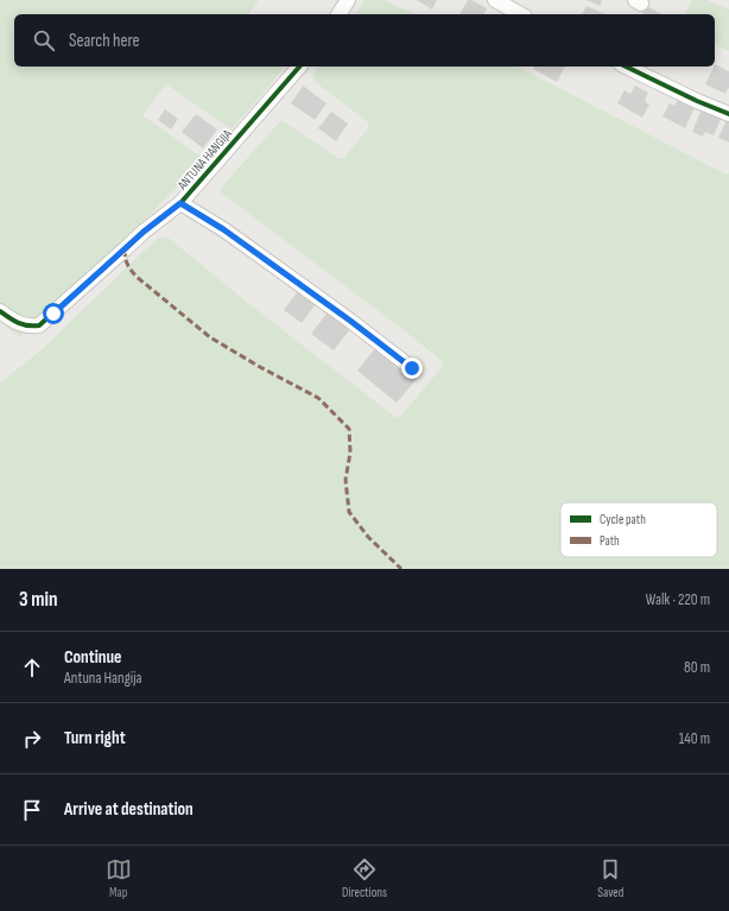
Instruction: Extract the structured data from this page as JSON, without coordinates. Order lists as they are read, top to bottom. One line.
{"streets":{"street":["ANTUNA HANGIJA"]},"legend":["Cycle path","Path"],"page":{"search":"Search here","heading":["3 min","Walk · 220 m"],"list":[["Continue","Antuna Hangija","80 m"],["Turn right","140 m"],"Arrive at destination"],"nav":["Map","Directions","Saved"]}}
